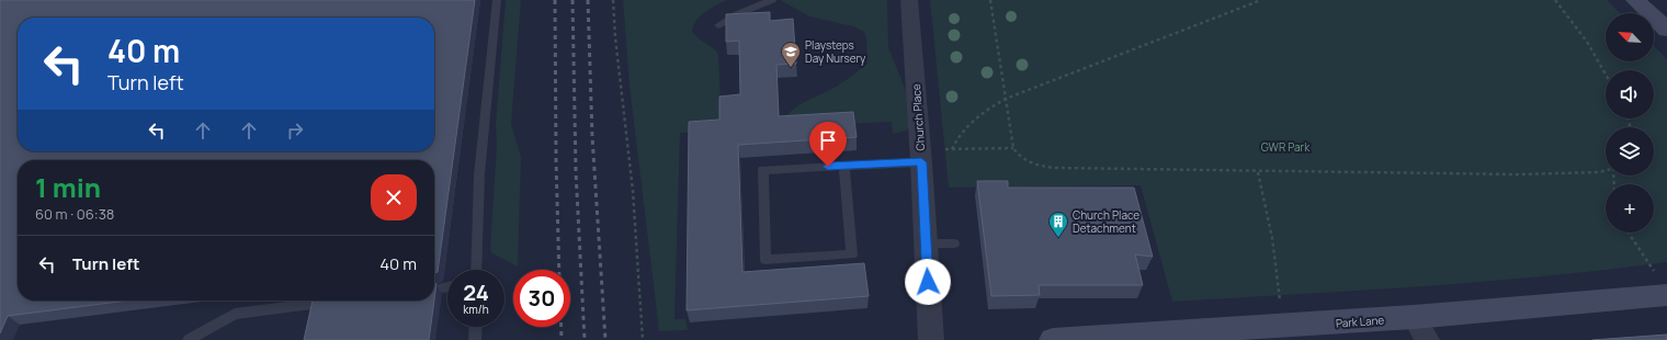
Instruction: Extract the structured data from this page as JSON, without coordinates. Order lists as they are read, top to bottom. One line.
{"streets":{"main road":["Park Lane"],"street":["Church Place"]},"parks":["GWR Park"],"places":{"school or university":["Playsteps Day Nursery"],"building":["Church Place Detachment"]},"north":"top left","page":{"map_buttons":"+","turn":["40 m","Turn left"],"heading":["1 min","60 m · 06:38"],"list":[{"name":"Turn left","value":"40 m"}],"speed":"24 km/h","limit":"30"}}
